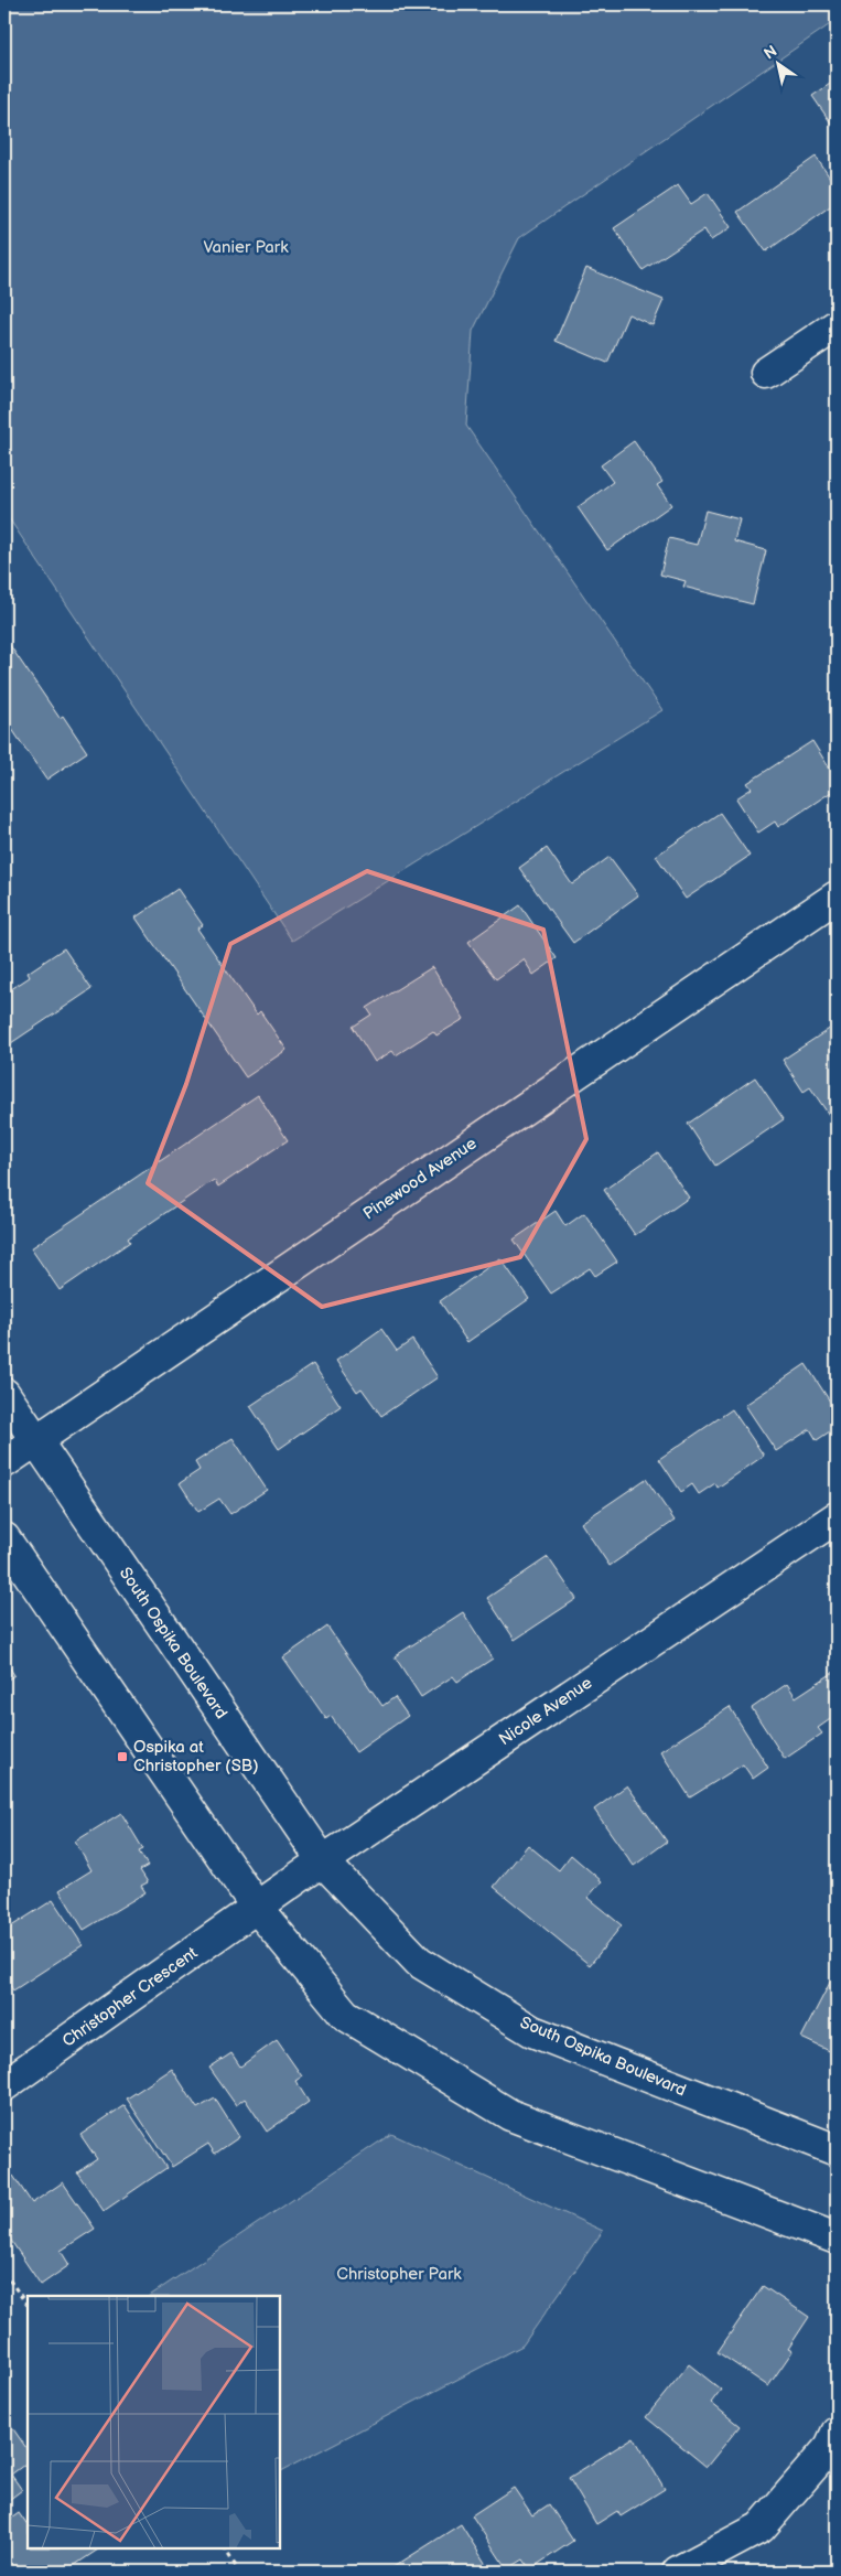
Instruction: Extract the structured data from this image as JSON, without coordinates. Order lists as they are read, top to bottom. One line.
{"streets":{"street":["Pinewood Avenue","South Ospika Boulevard","Nicole Avenue","Christopher Crescent"]},"crossings":[["Pinewood Avenue","South Ospika Boulevard"],["South Ospika Boulevard","Nicole Avenue"],["Nicole Avenue","Christopher Crescent"]],"parks":["Vanier Park","Christopher Park"],"places":{"transit":["Ospika at Christopher (SB)"]},"north":"top left"}
